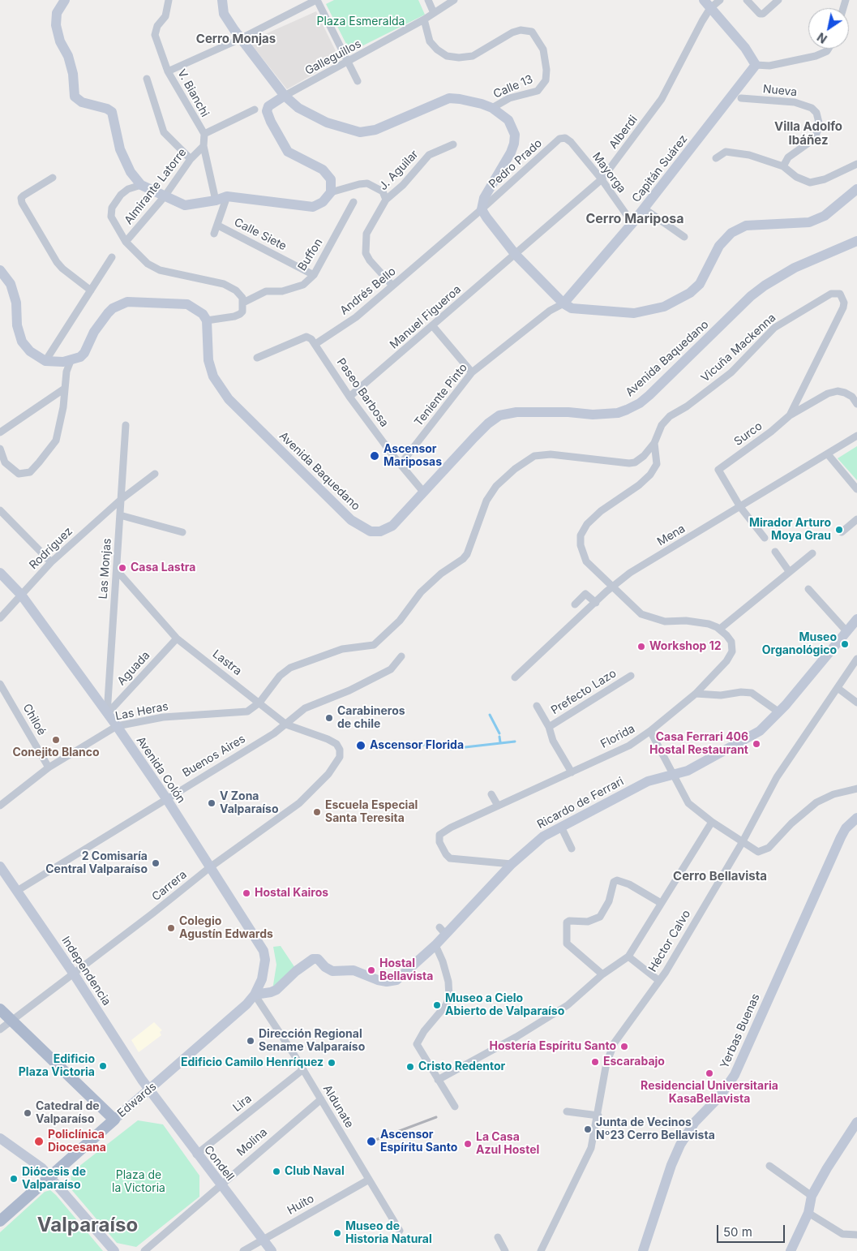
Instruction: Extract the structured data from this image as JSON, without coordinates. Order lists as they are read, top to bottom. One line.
{"streets":{"main road":["Edwards"],"street":["Galleguillos","Calle 13","Nueva","V. Bianchi","Alberdi","Pedro Prado","Capitán Suárez","J. Aguilar","Mayorga","Almirante Latorre","Calle Siete","Buffon","Andrés Bello","Manuel Figueroa","Vicuña Mackenna","Avenida Baquedano","Paseo Barbosa","Teniente Pinto","Surco","Mena","Rodríguez","Las Monjas","Lastra","Aguada","Prefecto Lazo","Las Heras","Chiloé","Florida","Buenos Aires","Avenida Colón","Ricardo de Ferrari","Carrera","Héctor Calvo","Independencia","Yerbas Buenas","Lira","Aldunate","Molina","Condell","Huito"]},"crossings":[["Galleguillos","Calle 13"],["V. Bianchi","Almirante Latorre"],["Alberdi","Mayorga"],["Alberdi","Manuel Figueroa"],["Pedro Prado","Mayorga"],["Pedro Prado","Andrés Bello"],["Capitán Suárez","Mayorga"],["Capitán Suárez","Teniente Pinto"],["J. Aguilar","Andrés Bello"],["Calle Siete","Buffon"],["Andrés Bello","Paseo Barbosa"],["Manuel Figueroa","Paseo Barbosa"],["Vicuña Mackenna","Surco"],["Vicuña Mackenna","Lastra"],["Vicuña Mackenna","Las Heras"],["Avenida Baquedano","Paseo Barbosa"],["Paseo Barbosa","Teniente Pinto"],["Surco","Mena"],["Rodríguez","Las Monjas"],["Rodríguez","Avenida Colón"],["Las Monjas","Lastra"],["Las Monjas","Aguada"],["Las Monjas","Avenida Colón"],["Lastra","Aguada"],["Lastra","Las Heras"],["Lastra","Buenos Aires"],["Lastra","Carrera"],["Aguada","Avenida Colón"],["Las Heras","Chiloé"],["Las Heras","Avenida Colón"],["Florida","Ricardo de Ferrari"],["Buenos Aires","Avenida Colón"],["Buenos Aires","Independencia"],["Avenida Colón","Ricardo de Ferrari"],["Avenida Colón","Carrera"],["Avenida Colón","Edwards"],["Avenida Colón","Aldunate"],["Ricardo de Ferrari","Edwards"],["Ricardo de Ferrari","Aldunate"],["Carrera","Independencia"],["Independencia","Edwards"],["Independencia","Condell"],["Edwards","Aldunate"],["Edwards","Condell"],["Lira","Aldunate"],["Lira","Condell"],["Aldunate","Molina"],["Aldunate","Huito"],["Molina","Condell"],["Condell","Huito"]],"districts":["Cerro Monjas","Villa Adolfo Ibáñez","Cerro Mariposa","Cerro Bellavista","Valparaíso"],"parks":["Plaza Esmeralda","Plaza de la Victoria"],"places":["Ascensor Mariposas","Mirador Arturo Moya Grau","Casa Lastra","Museo Organológico","Workshop 12","Carabineros de chile","Conejito Blanco","Casa Ferrari 406 Hostal Restaurant","Ascensor Florida","V Zona Valparaíso","Escuela Especial Santa Teresita","2 Comisaría Central Valparaíso","Hostal Kairos","Colegio Agustín Edwards","Hostal Bellavista","Museo a Cielo Abierto de Valparaíso","Dirección Regional Sename Valparaíso","Hostería Espíritu Santo","Escarabajo","Edificio Camilo Henríquez","Edificio Plaza Victoria","Cristo Redentor","Residencial Universitaria KasaBellavista","Catedral de Valparaíso","Junta de Vecinos Nº23 Cerro Bellavista","Policlínica Diocesana","Ascensor Espíritu Santo","La Casa Azul Hostel","Club Naval","Diócesis de Valparaíso","Museo de Historia Natural"],"scale_bar":"50 m","north":"bottom left"}
